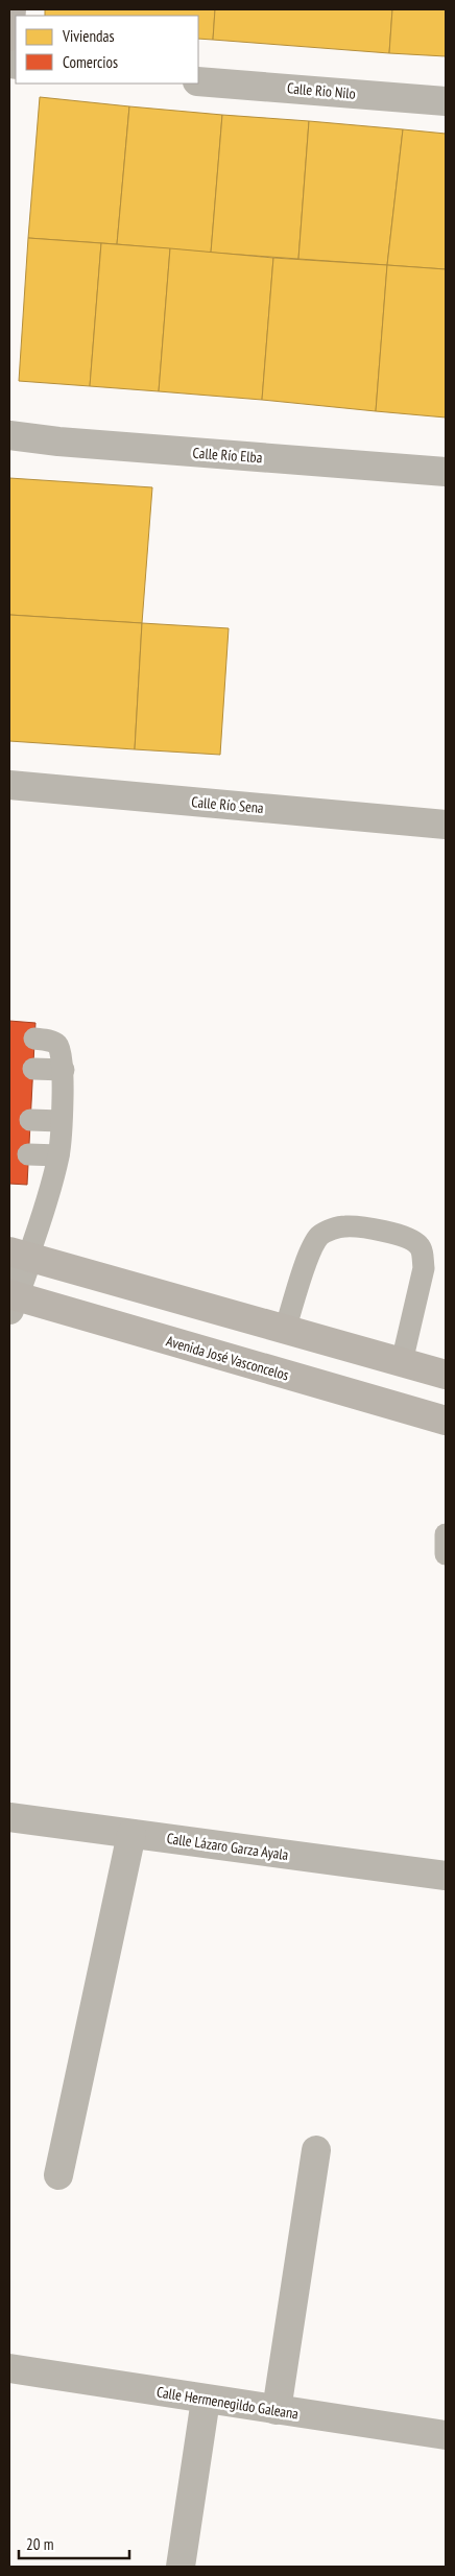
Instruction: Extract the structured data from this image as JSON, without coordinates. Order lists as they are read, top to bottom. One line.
{"streets":{"main road":["Avenida José Vasconcelos"],"street":["Calle Rio Nilo","Calle Río Elba","Calle Río Sena","Calle Lázaro Garza Ayala","Calle Hermenegildo Galeana"]},"legend":["Viviendas","Comercios"],"scale_bar":"20 m"}
